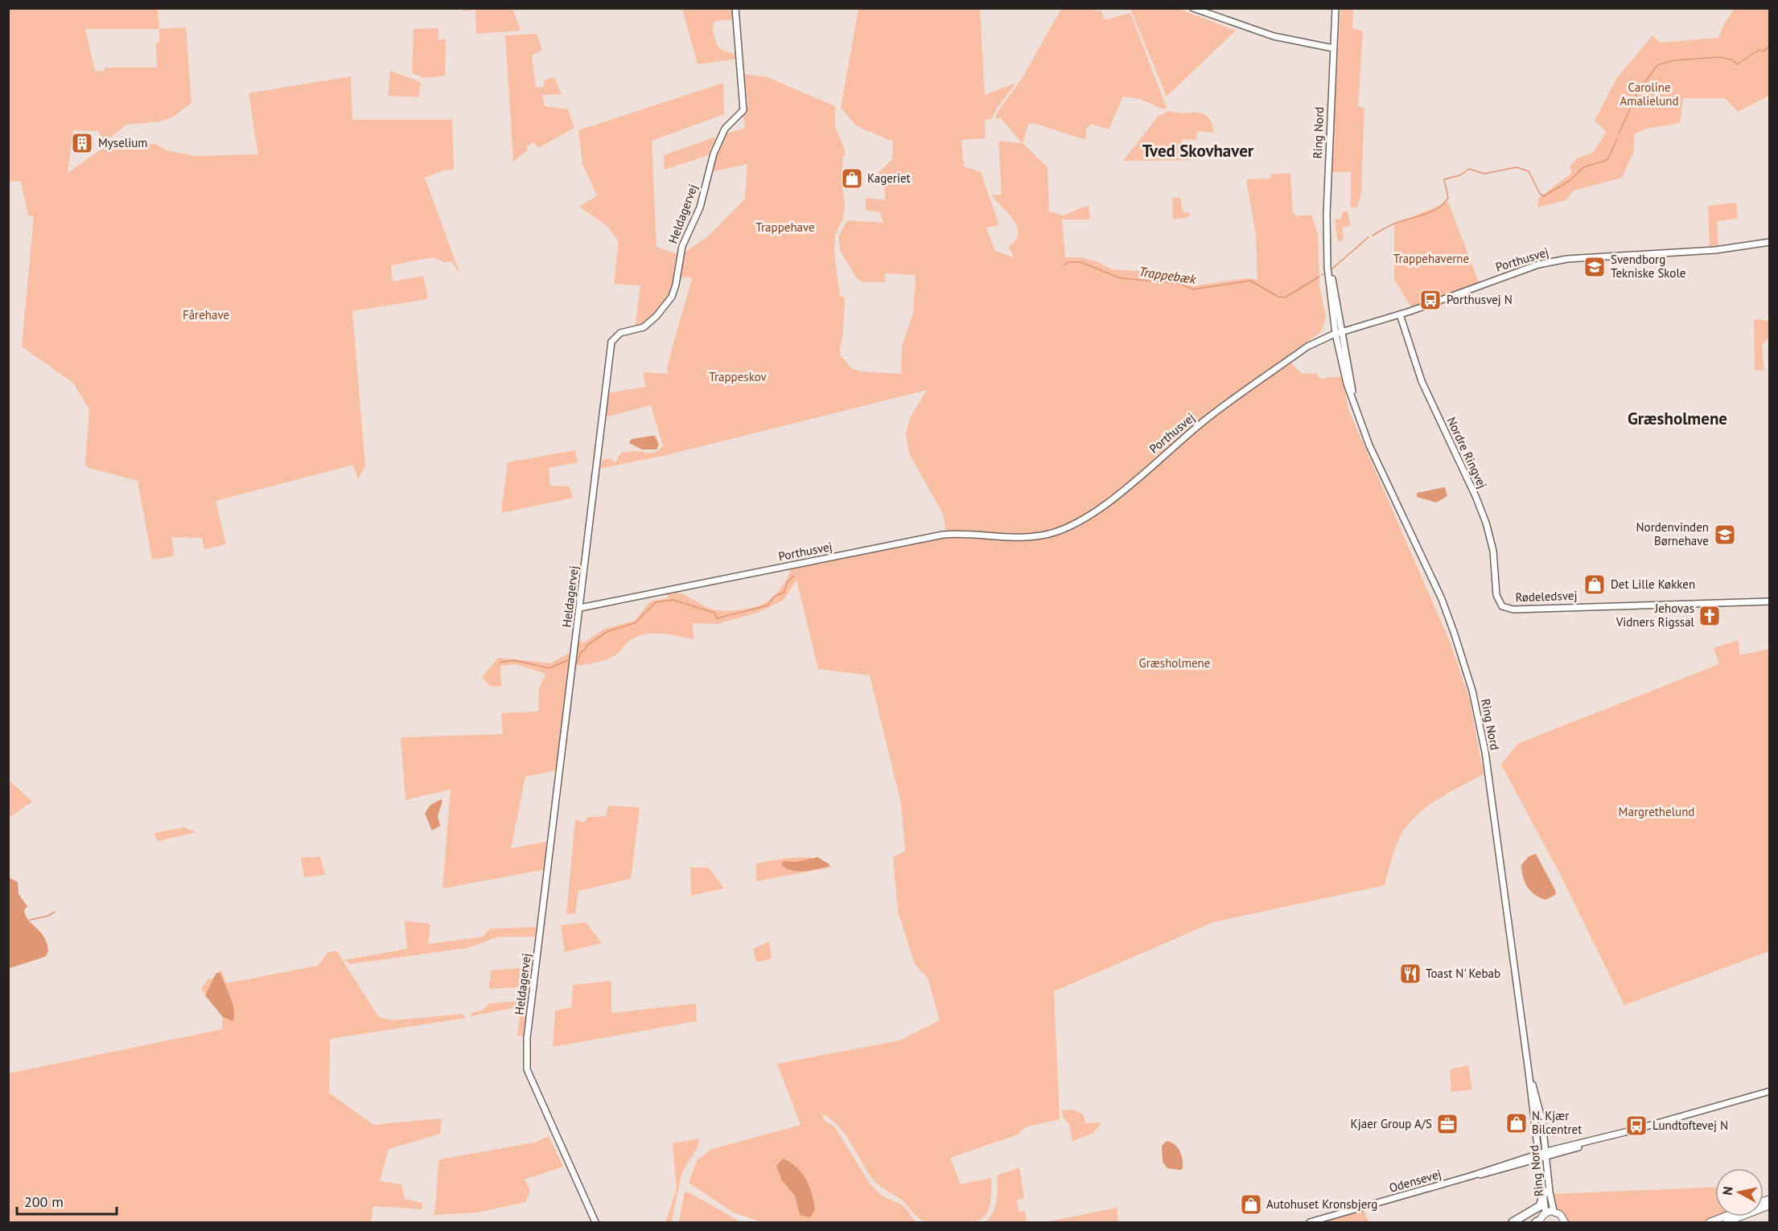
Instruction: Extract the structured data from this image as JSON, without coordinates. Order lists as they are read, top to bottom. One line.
{"streets":{"street":["Ring Nord","Heldagervej","Porthusvej","Nordre Ringvej","Rødeledsvej","Odensevej"]},"crossings":[["Ring Nord","Porthusvej"],["Ring Nord","Odensevej"],["Heldagervej","Porthusvej"],["Porthusvej","Nordre Ringvej"],["Nordre Ringvej","Rødeledsvej"]],"districts":["Tved Skovhaver","Græsholmene"],"water":["Trappebæk"],"parks":["Caroline Amalielund","Trappehave","Trappehaverne","Fårehave","Trappeskov","Græsholmene","Margrethelund"],"places":{"building":["Myselium"],"shop":["Kageriet","Det Lille Køkken","N. Kjær Bilcentret","Autohuset Kronsbjerg"],"school or university":["Svendborg Tekniske Skole","Nordenvinden Børnehave"],"bus stop":["Porthusvej N","Lundtoftevej N"],"church":["Jehovas Vidners Rigssal"],"restaurant":["Toast N' Kebab"],"office":["Kjaer Group A/S"]},"scale_bar":"200 m","north":"left"}
